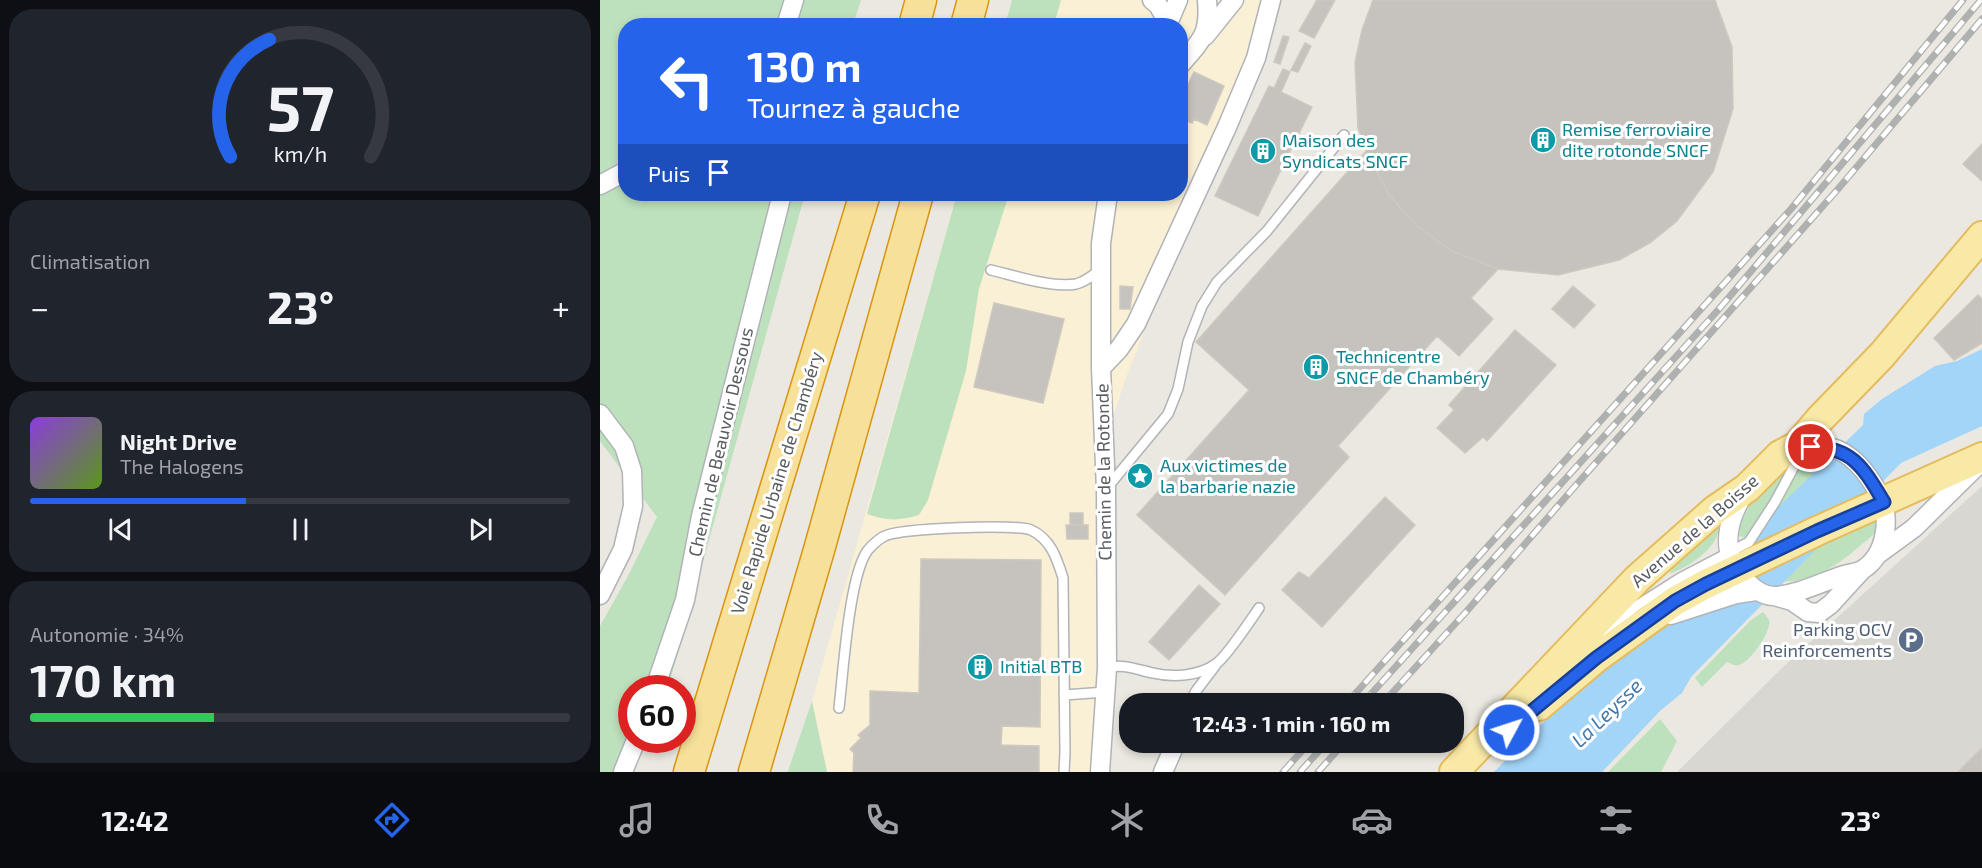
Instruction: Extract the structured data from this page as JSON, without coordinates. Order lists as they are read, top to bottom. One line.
{"streets":{"highway":["Voie Rapide Urbaine de Chambéry"],"main road":["Avenue de la Boisse"],"street":["Chemin de Beauvoir Dessous","Chemin de la Rotonde"]},"water":["La Leysse"],"places":{"building":["Remise ferroviaire dite rotonde SNCF","Maison des Syndicats SNCF","Technicentre SNCF de Chambéry","Initial BTB"],"place":["Aux victimes de la barbarie nazie"],"parking":["Parking OCV Reinforcements"]},"page":{"turn":["130 m","Tournez à gauche"],"then":"Puis","tile":["Climatisation",["Autonomie · 34%","170 km"]],"heat":["−","23°","+"],"song":["Night Drive","The Halogens"],"limit":"60","trip":"12:43 · 1 min · 160 m","tabs":["12:42","23°"],"gauge":["57","km/h"]}}
